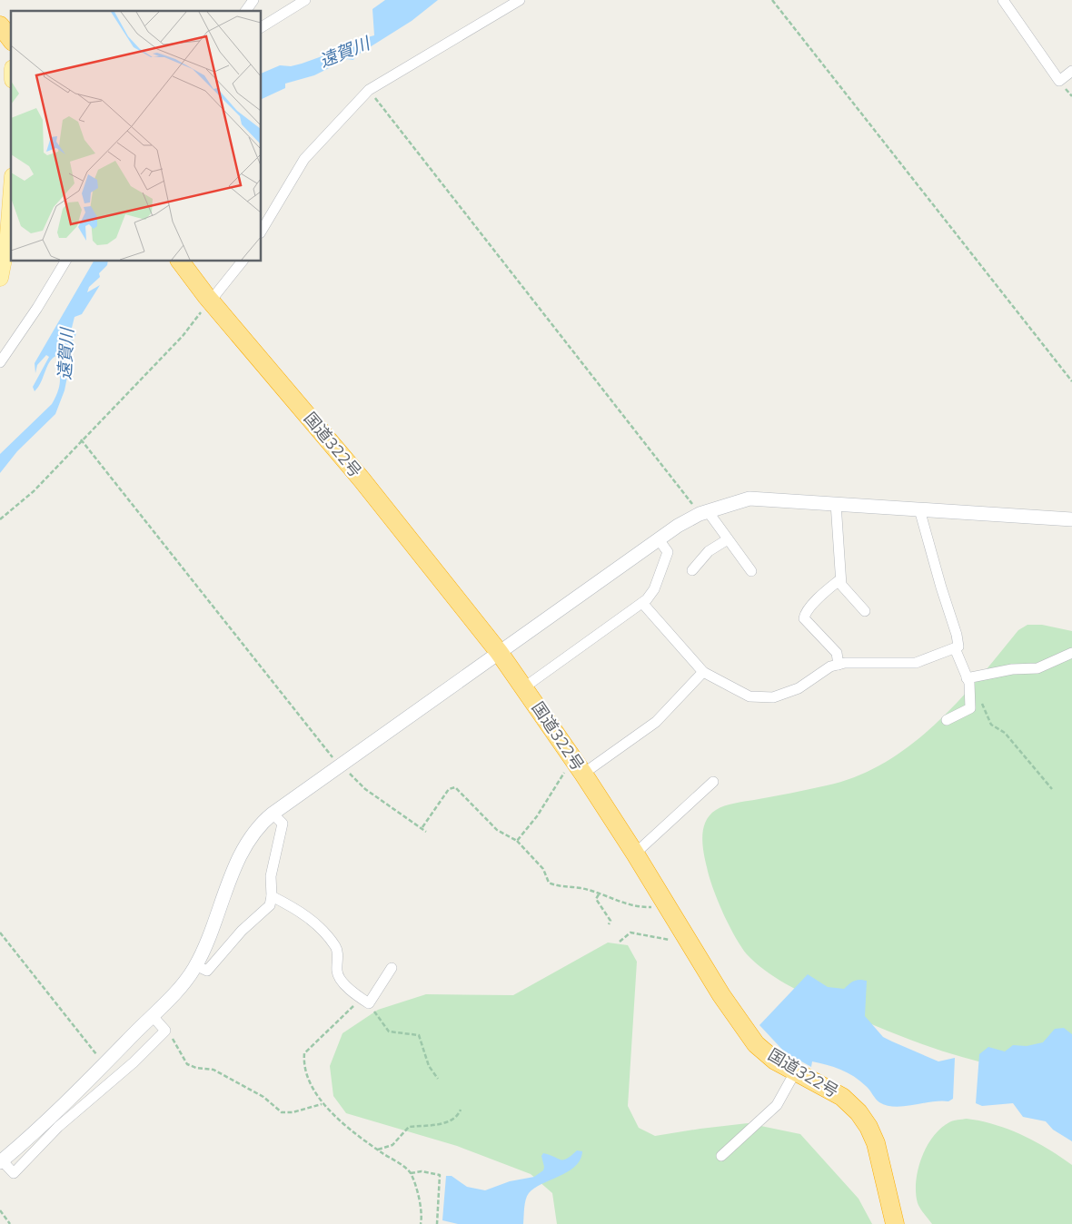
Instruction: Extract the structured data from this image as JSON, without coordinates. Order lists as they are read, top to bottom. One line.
{"streets":{"highway":["国道322号"]},"water":["遠賀川"]}
